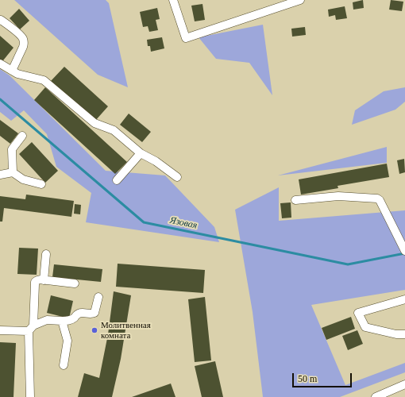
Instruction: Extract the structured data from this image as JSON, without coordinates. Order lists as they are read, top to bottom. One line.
{"water":["Язовая"],"places":["Молитвенная комната"],"scale_bar":"50 m"}
